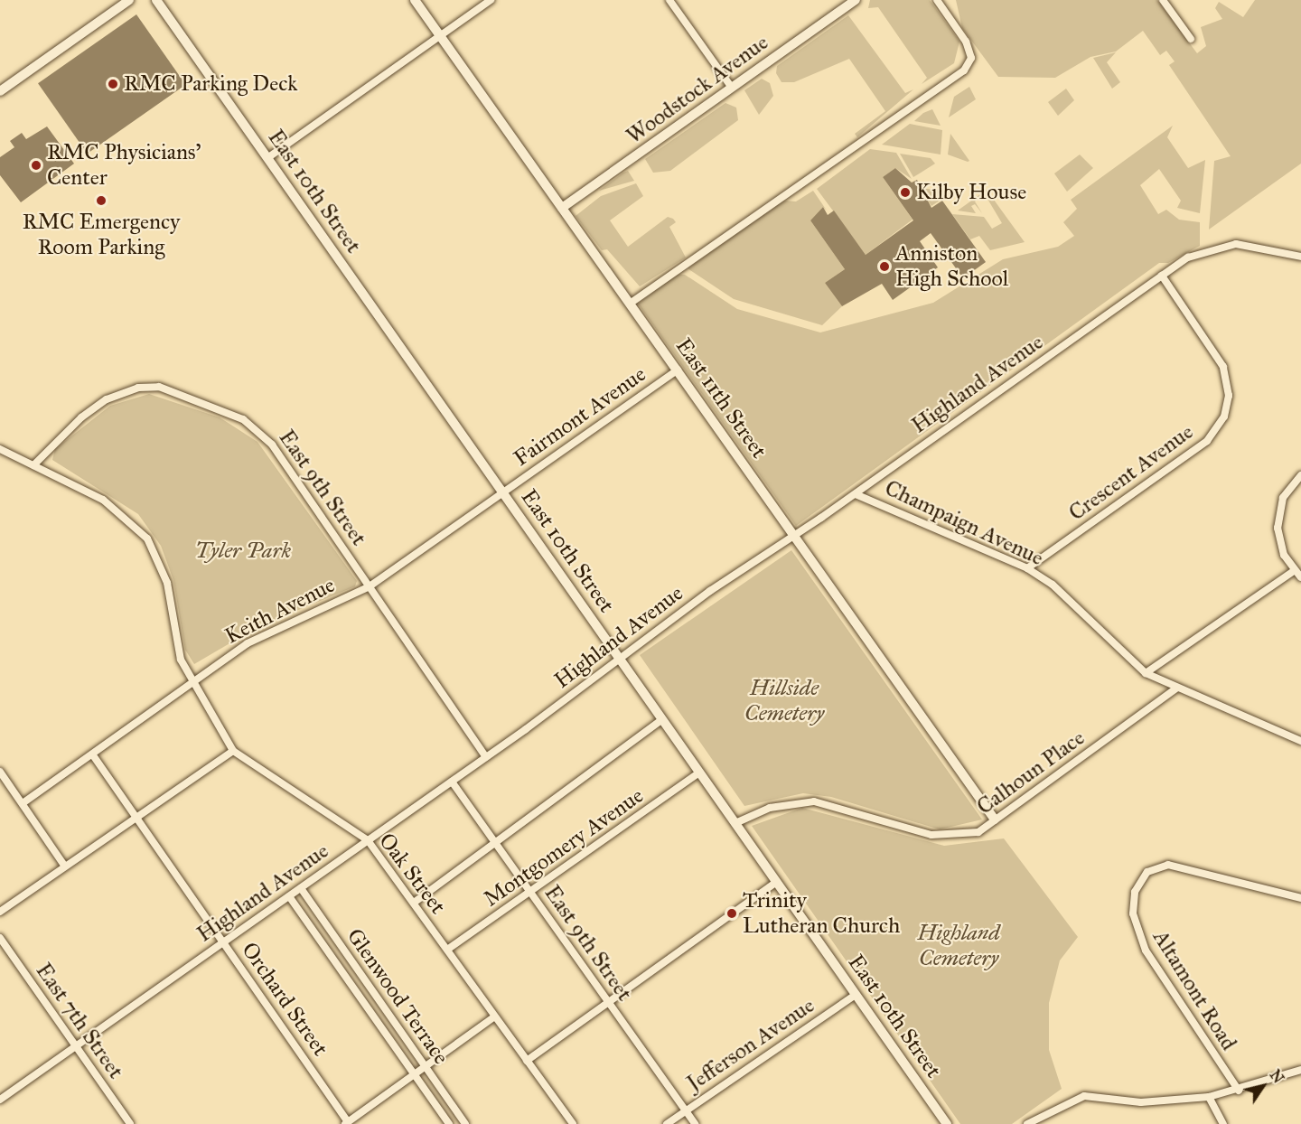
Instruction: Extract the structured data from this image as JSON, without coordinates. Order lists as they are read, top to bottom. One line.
{"streets":{"street":["Woodstock Avenue","East 10th Street","Highland Avenue","East 11th Street","Fairmont Avenue","Crescent Avenue","East 9th Street","Champaign Avenue","Keith Avenue","Calhoun Place","Montgomery Avenue","Oak Street","Altamont Road","Glenwood Terrace","Orchard Street","East 7th Street","Jefferson Avenue"]},"crossings":[["Woodstock Avenue","East 11th Street"],["East 10th Street","Highland Avenue"],["East 10th Street","Fairmont Avenue"],["East 10th Street","Keith Avenue"],["East 10th Street","Calhoun Place"],["East 10th Street","Montgomery Avenue"],["East 10th Street","Jefferson Avenue"],["Highland Avenue","East 11th Street"],["Highland Avenue","Crescent Avenue"],["Highland Avenue","East 9th Street"],["Highland Avenue","Champaign Avenue"],["Highland Avenue","Oak Street"],["Highland Avenue","Glenwood Terrace"],["Highland Avenue","Orchard Street"],["Highland Avenue","East 7th Street"],["East 11th Street","Fairmont Avenue"],["East 11th Street","Calhoun Place"],["Fairmont Avenue","Keith Avenue"],["Crescent Avenue","Champaign Avenue"],["East 9th Street","Keith Avenue"],["East 9th Street","Montgomery Avenue"],["East 9th Street","Oak Street"],["East 9th Street","Jefferson Avenue"],["Champaign Avenue","Calhoun Place"],["Keith Avenue","Oak Street"],["Keith Avenue","Orchard Street"],["Montgomery Avenue","Oak Street"]],"parks":["Tyler Park","Hillside Cemetery","Highland Cemetery"],"places":["RMC Parking Deck","RMC Physicians' Center","Kilby House","RMC Emergency Room Parking","Anniston High School","Trinity Lutheran Church"],"north":"top right"}
